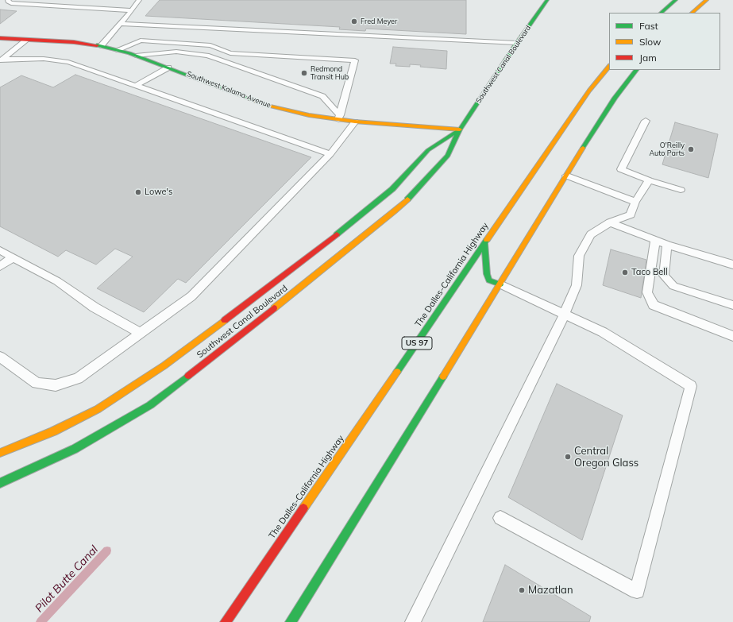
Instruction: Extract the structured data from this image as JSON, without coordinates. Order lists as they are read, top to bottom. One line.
{"streets":{"main road":["Southwest Canal Boulevard","Southwest Kalama Avenue","The Dalles-California Highway","US 97"]},"crossings":[["Southwest Canal Boulevard","Southwest Kalama Avenue"]],"water":["Pilot Butte Canal"],"places":["Fred Meyer","Redmond Transit Hub","O'Reilly Auto Parts","Lowe's","Taco Bell","Central Oregon Glass","Mazatlan"],"legend":["Fast","Slow","Jam"]}
